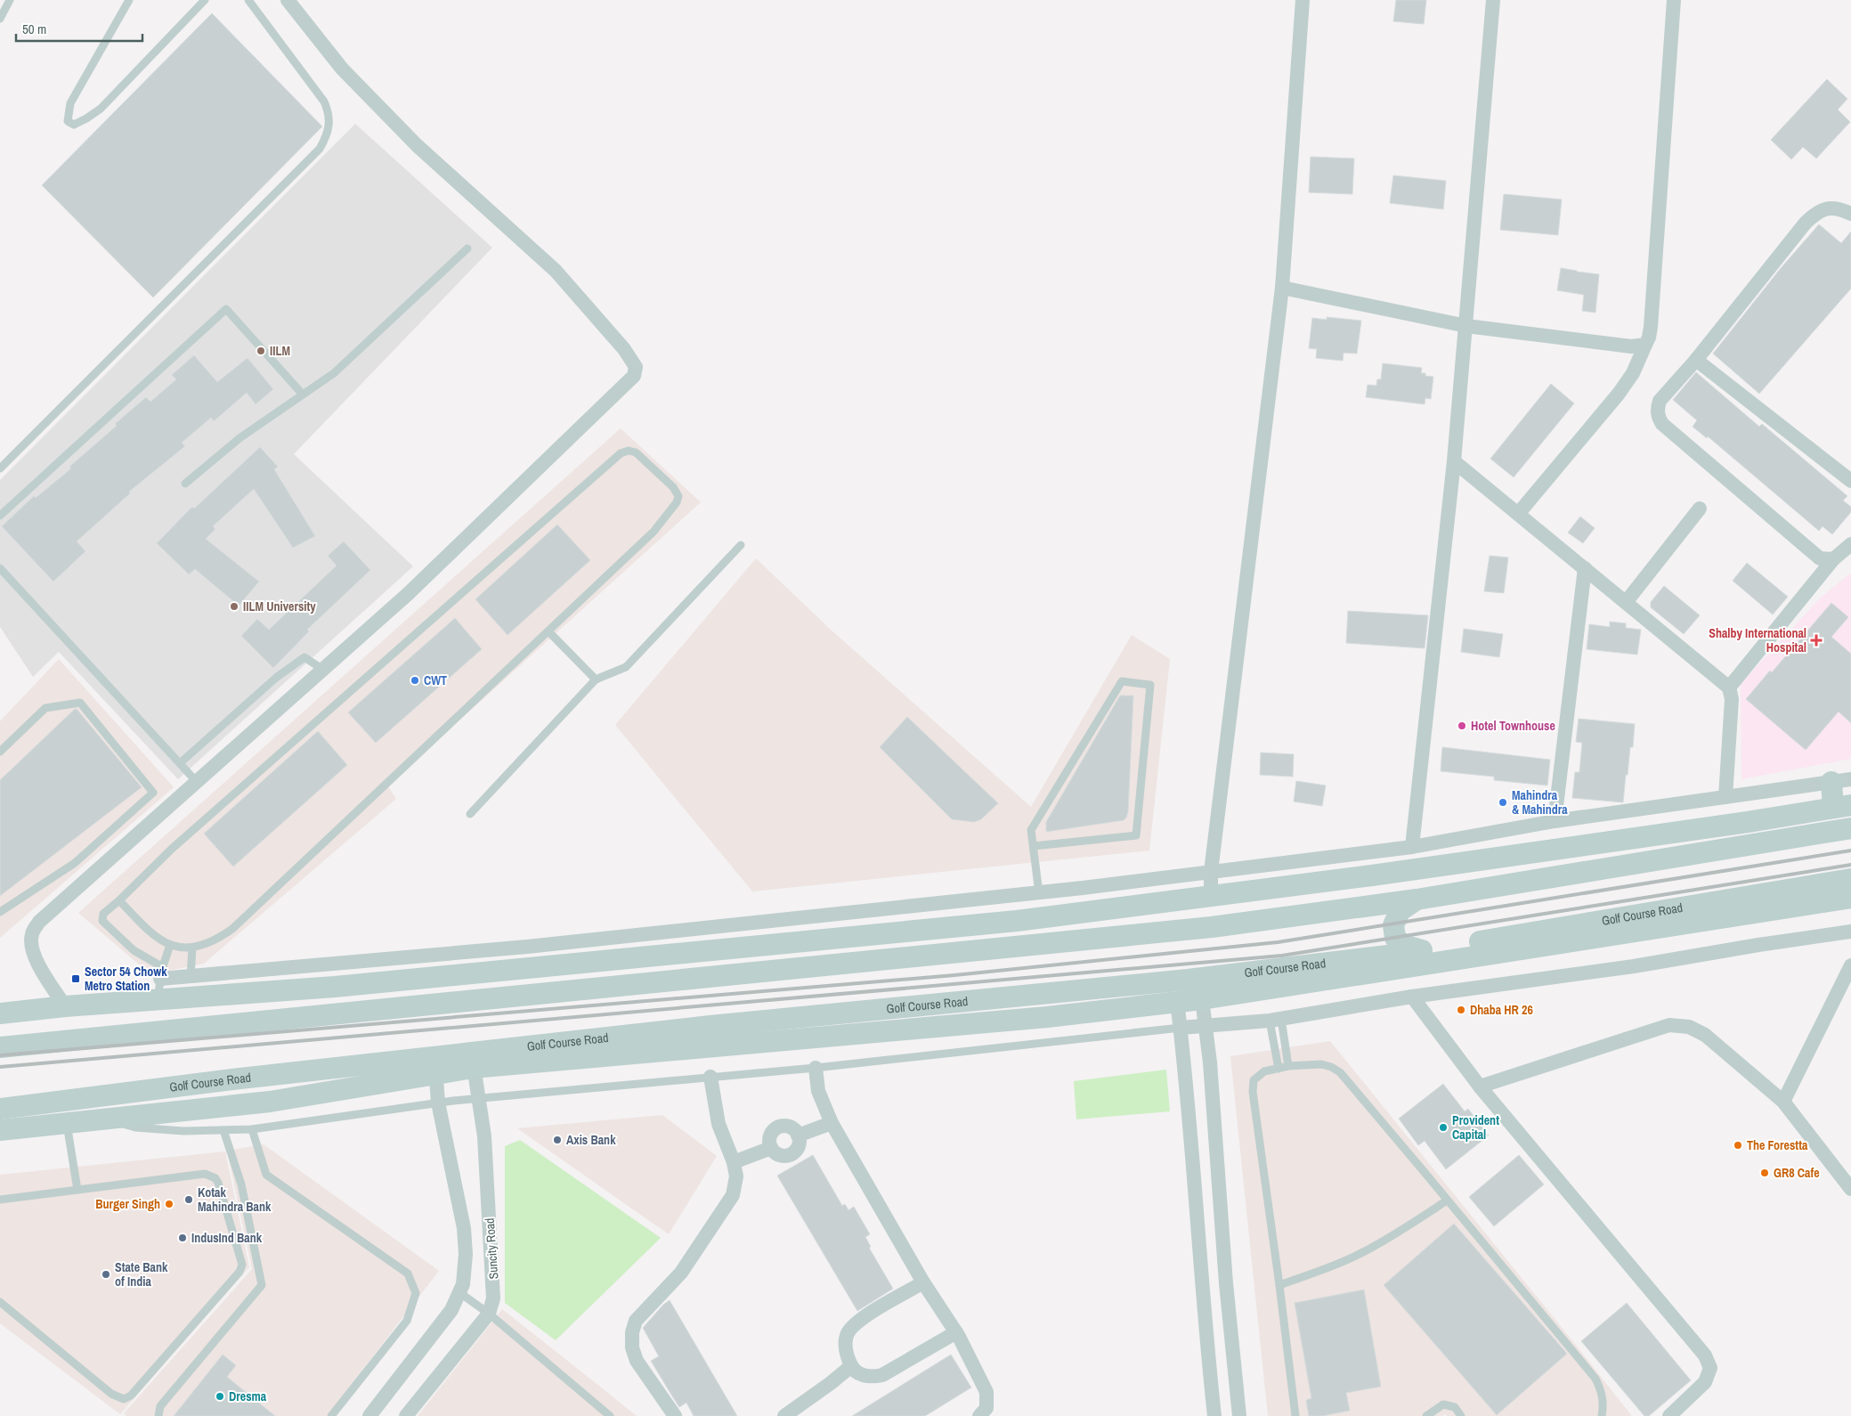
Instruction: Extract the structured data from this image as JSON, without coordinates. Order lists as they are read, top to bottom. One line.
{"streets":{"main road":["Golf Course Road"],"street":["Suncity Road"]},"crossings":[["Golf Course Road","Suncity Road"]],"places":{"other":["IILM","IILM University","CWT","Hotel Townhouse","Mahindra & Mahindra","Dhaba HR 26","Provident Capital","Axis Bank","The Forestta","GR8 Cafe","Kotak Mahindra Bank","Burger Singh","IndusInd Bank","State Bank of India","Dresma"],"health":["Shalby International Hospital"],"transit":["Sector 54 Chowk Metro Station"]},"scale_bar":"50 m"}
